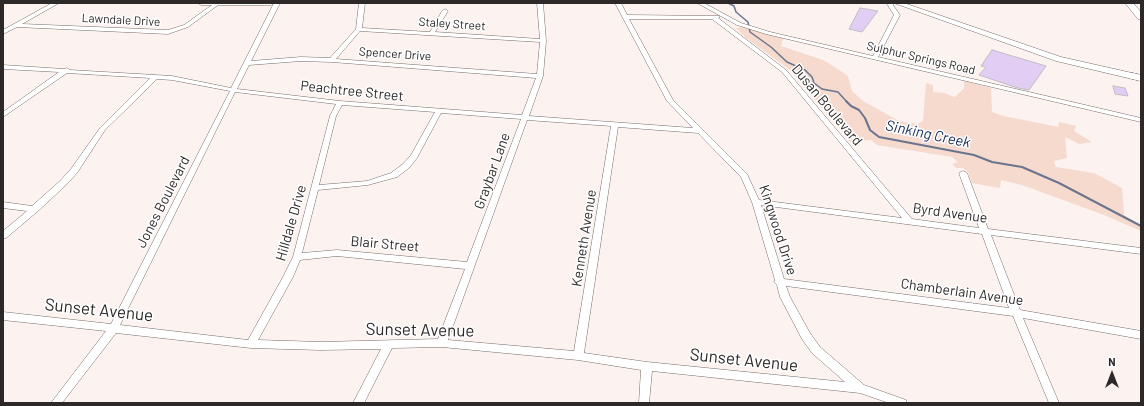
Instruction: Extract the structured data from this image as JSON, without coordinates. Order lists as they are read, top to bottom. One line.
{"streets":{"street":["Lawndale Drive","Staley Street","Spencer Drive","Sulphur Springs Road","Peachtree Street","Dusan Boulevard","Graybar Lane","Jones Boulevard","Byrd Avenue","Hilldale Drive","Kingwood Drive","Kenneth Avenue","Blair Street","Chamberlain Avenue","Sunset Avenue"]},"crossings":[["Staley Street","Graybar Lane"],["Spencer Drive","Graybar Lane"],["Spencer Drive","Jones Boulevard"],["Peachtree Street","Graybar Lane"],["Peachtree Street","Jones Boulevard"],["Peachtree Street","Hilldale Drive"],["Peachtree Street","Kingwood Drive"],["Peachtree Street","Kenneth Avenue"],["Dusan Boulevard","Byrd Avenue"],["Graybar Lane","Blair Street"],["Graybar Lane","Sunset Avenue"],["Jones Boulevard","Sunset Avenue"],["Byrd Avenue","Kingwood Drive"],["Hilldale Drive","Blair Street"],["Hilldale Drive","Sunset Avenue"],["Kingwood Drive","Chamberlain Avenue"],["Kingwood Drive","Sunset Avenue"],["Kenneth Avenue","Sunset Avenue"]],"water":["Sinking Creek"],"north":"top"}
